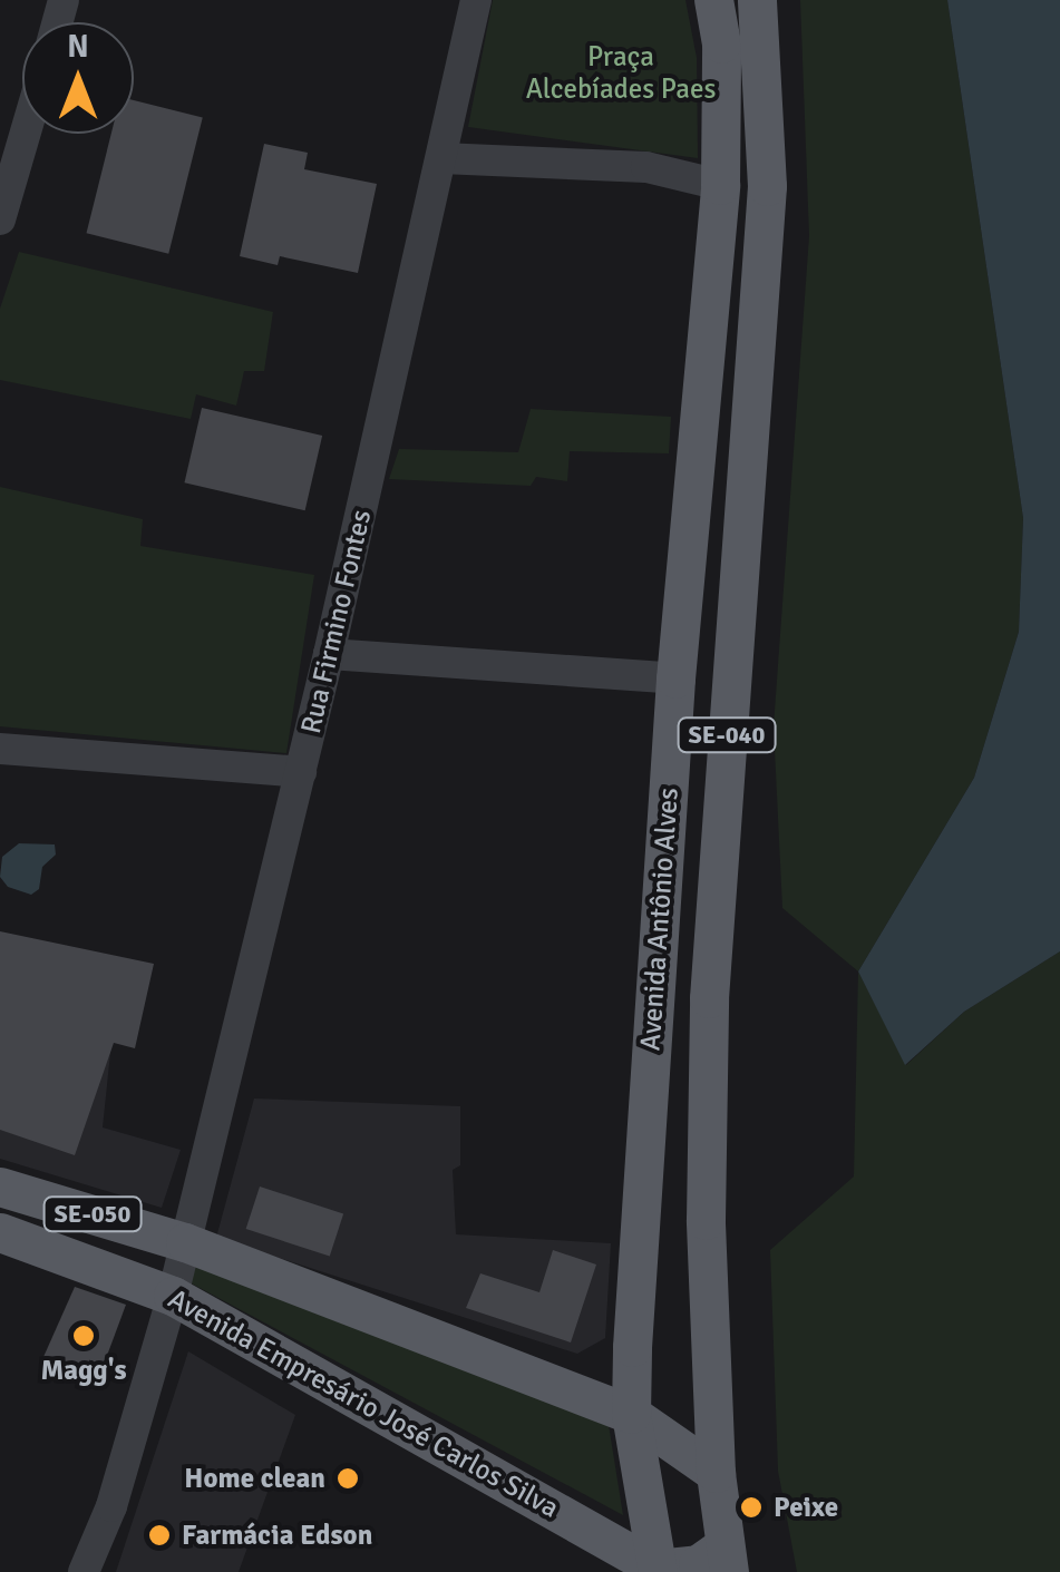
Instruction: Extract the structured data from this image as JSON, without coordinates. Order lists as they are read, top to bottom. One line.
{"streets":{"main road":["SE-040","Avenida Antônio Alves","SE-050","Avenida Empresário José Carlos Silva"],"street":["Rua Firmino Fontes"]},"crossings":[["Rua Firmino Fontes","Avenida Empresário José Carlos Silva"],["Avenida Antônio Alves","Avenida Empresário José Carlos Silva"]],"parks":["Praça Alcebíades Paes"],"places":["Magg's","Home clean","Peixe","Farmácia Edson"],"north":"top"}
